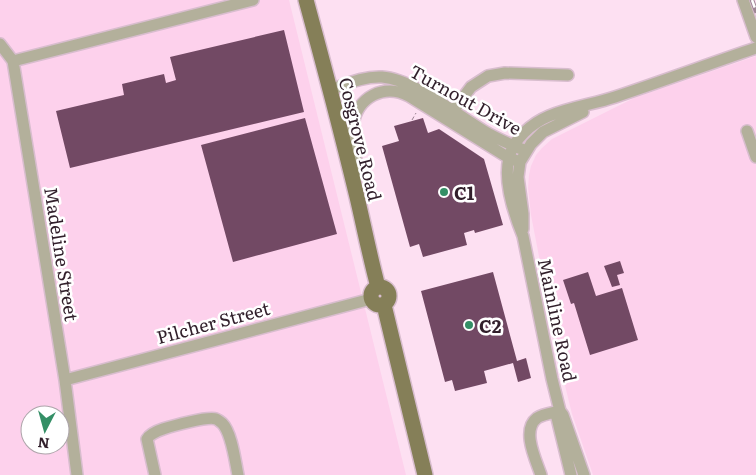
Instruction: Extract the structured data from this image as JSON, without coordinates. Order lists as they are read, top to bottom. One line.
{"streets":{"main road":["Cosgrove Road"],"street":["Turnout Drive","Madeline Street","Mainline Road","Pilcher Street"]},"crossings":[["Turnout Drive","Cosgrove Road"],["Turnout Drive","Mainline Road"],["Cosgrove Road","Pilcher Street"],["Madeline Street","Pilcher Street"]],"places":["C1","C2"],"north":"bottom"}
